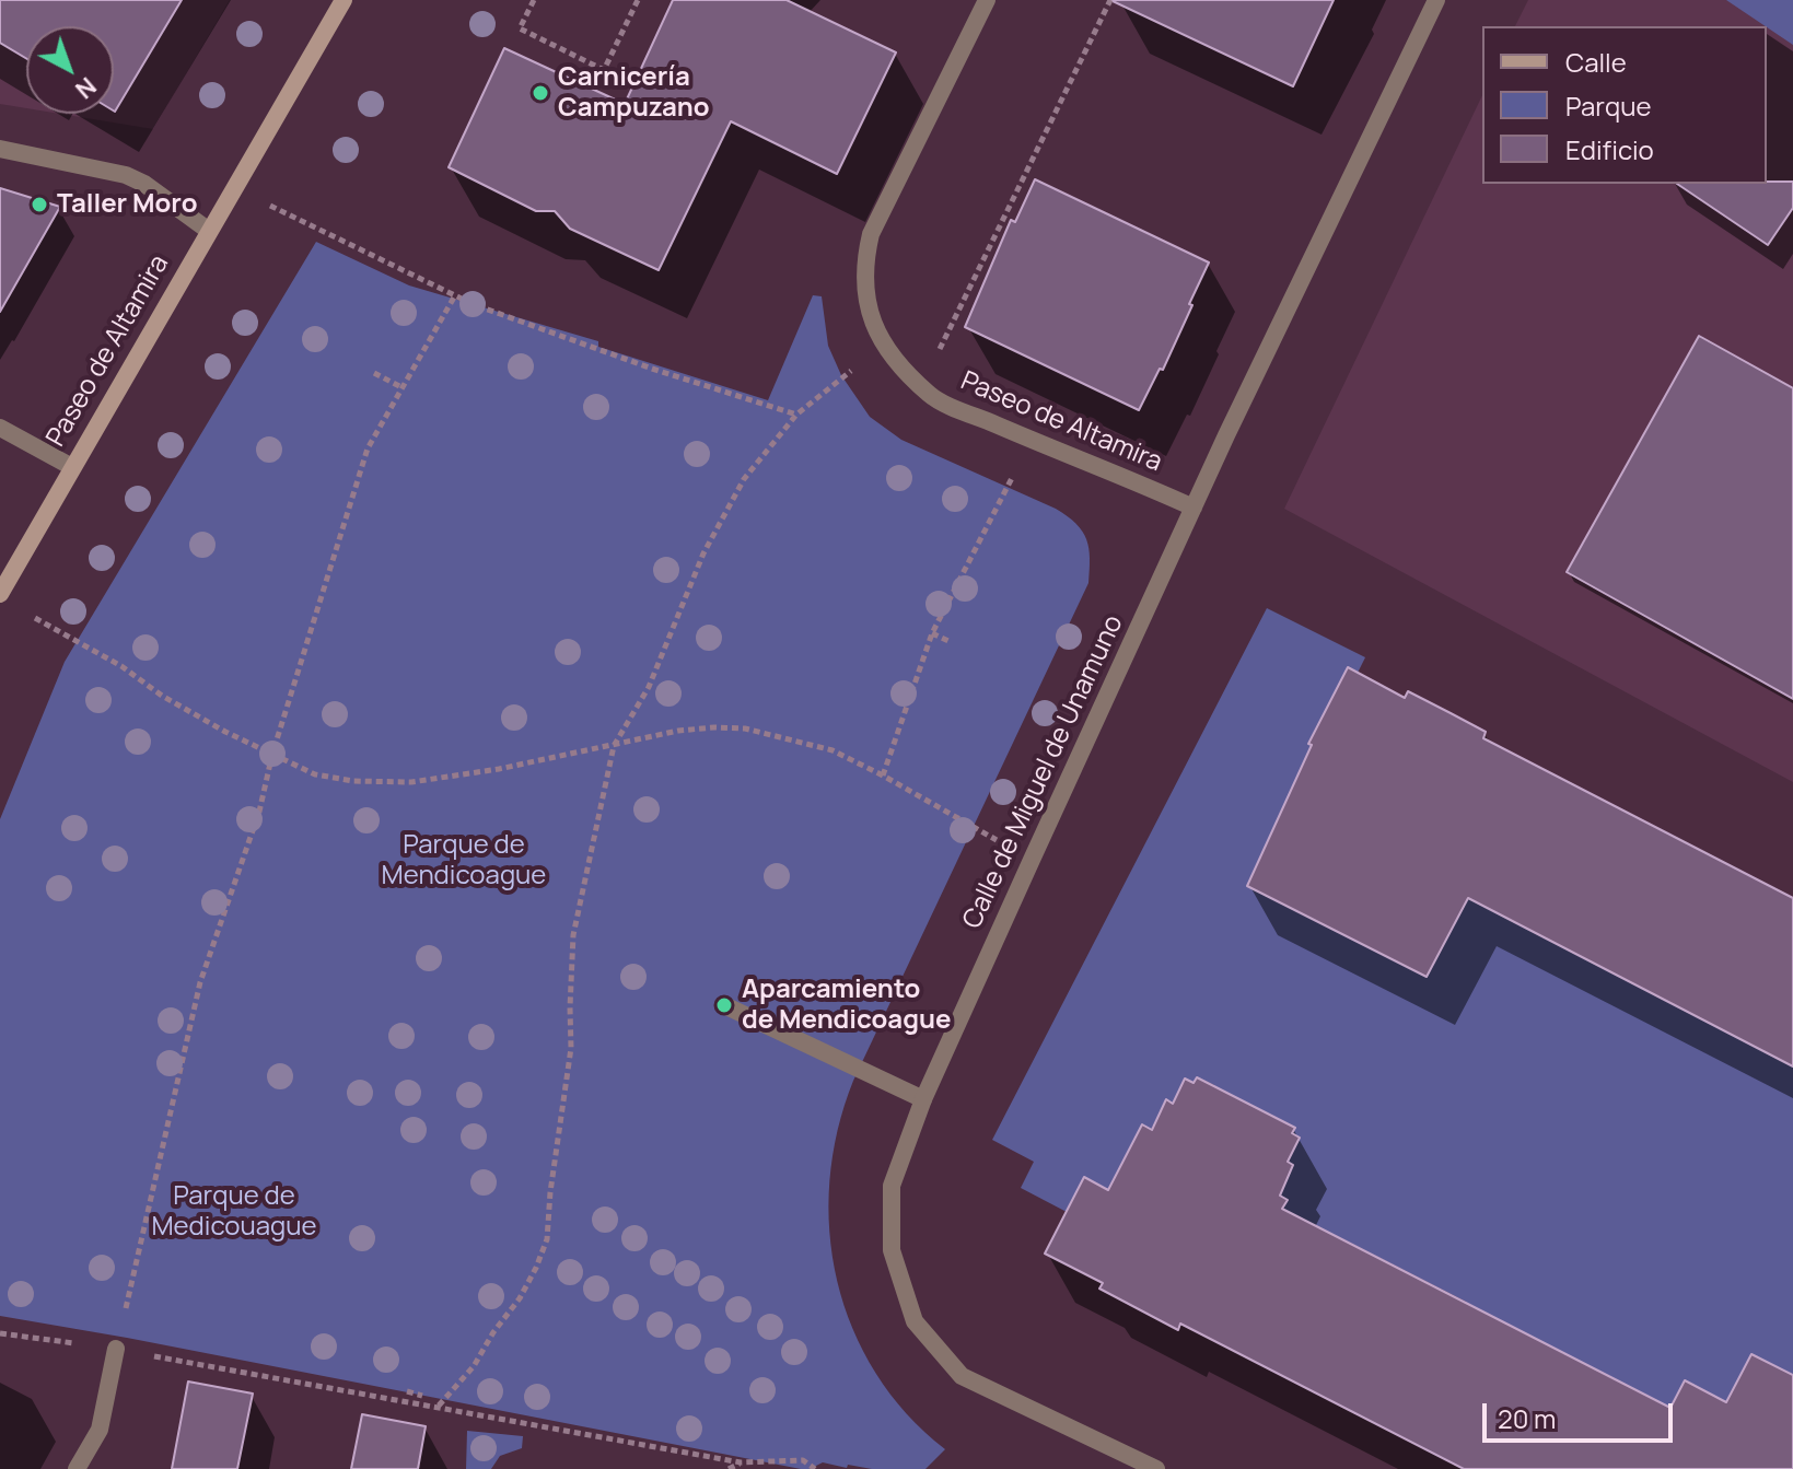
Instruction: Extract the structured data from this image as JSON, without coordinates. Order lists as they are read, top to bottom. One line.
{"streets":{"main road":["Paseo de Altamira"],"street":["Calle de Miguel de Unamuno"]},"crossings":[["Paseo de Altamira","Calle de Miguel de Unamuno"]],"parks":["Parque de Mendicoague","Parque de Medicouague"],"places":["Carnicería Campuzano","Taller Moro","Aparcamiento de Mendicoague"],"legend":["Calle","Parque","Edificio"],"scale_bar":"20 m","north":"bottom right"}
